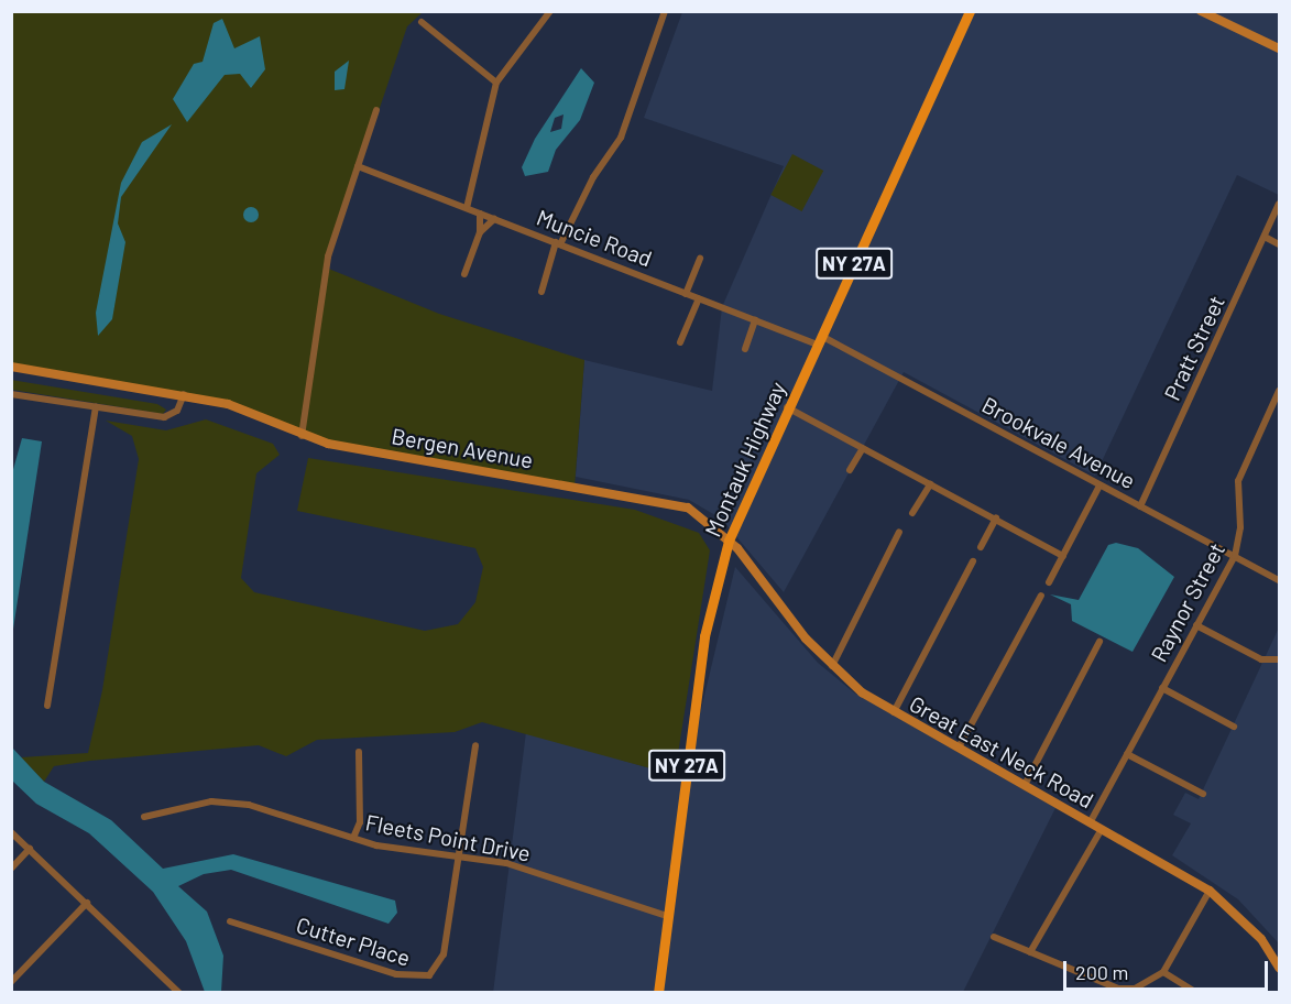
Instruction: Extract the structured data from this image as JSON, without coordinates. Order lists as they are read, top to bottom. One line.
{"streets":{"main road":["NY 27A","Bergen Avenue","Montauk Highway","Great East Neck Road"],"street":["Muncie Road","Pratt Street","Brookvale Avenue","Raynor Street","Fleets Point Drive","Cutter Place"]},"crossings":[["Muncie Road","Brookvale Avenue"],["Muncie Road","Montauk Highway"],["Pratt Street","Brookvale Avenue"],["Brookvale Avenue","Montauk Highway"],["Brookvale Avenue","Raynor Street"],["Bergen Avenue","Montauk Highway"],["Bergen Avenue","Great East Neck Road"],["Montauk Highway","Great East Neck Road"],["Montauk Highway","Fleets Point Drive"],["Raynor Street","Great East Neck Road"],["Fleets Point Drive","Cutter Place"]],"scale_bar":"200 m"}
